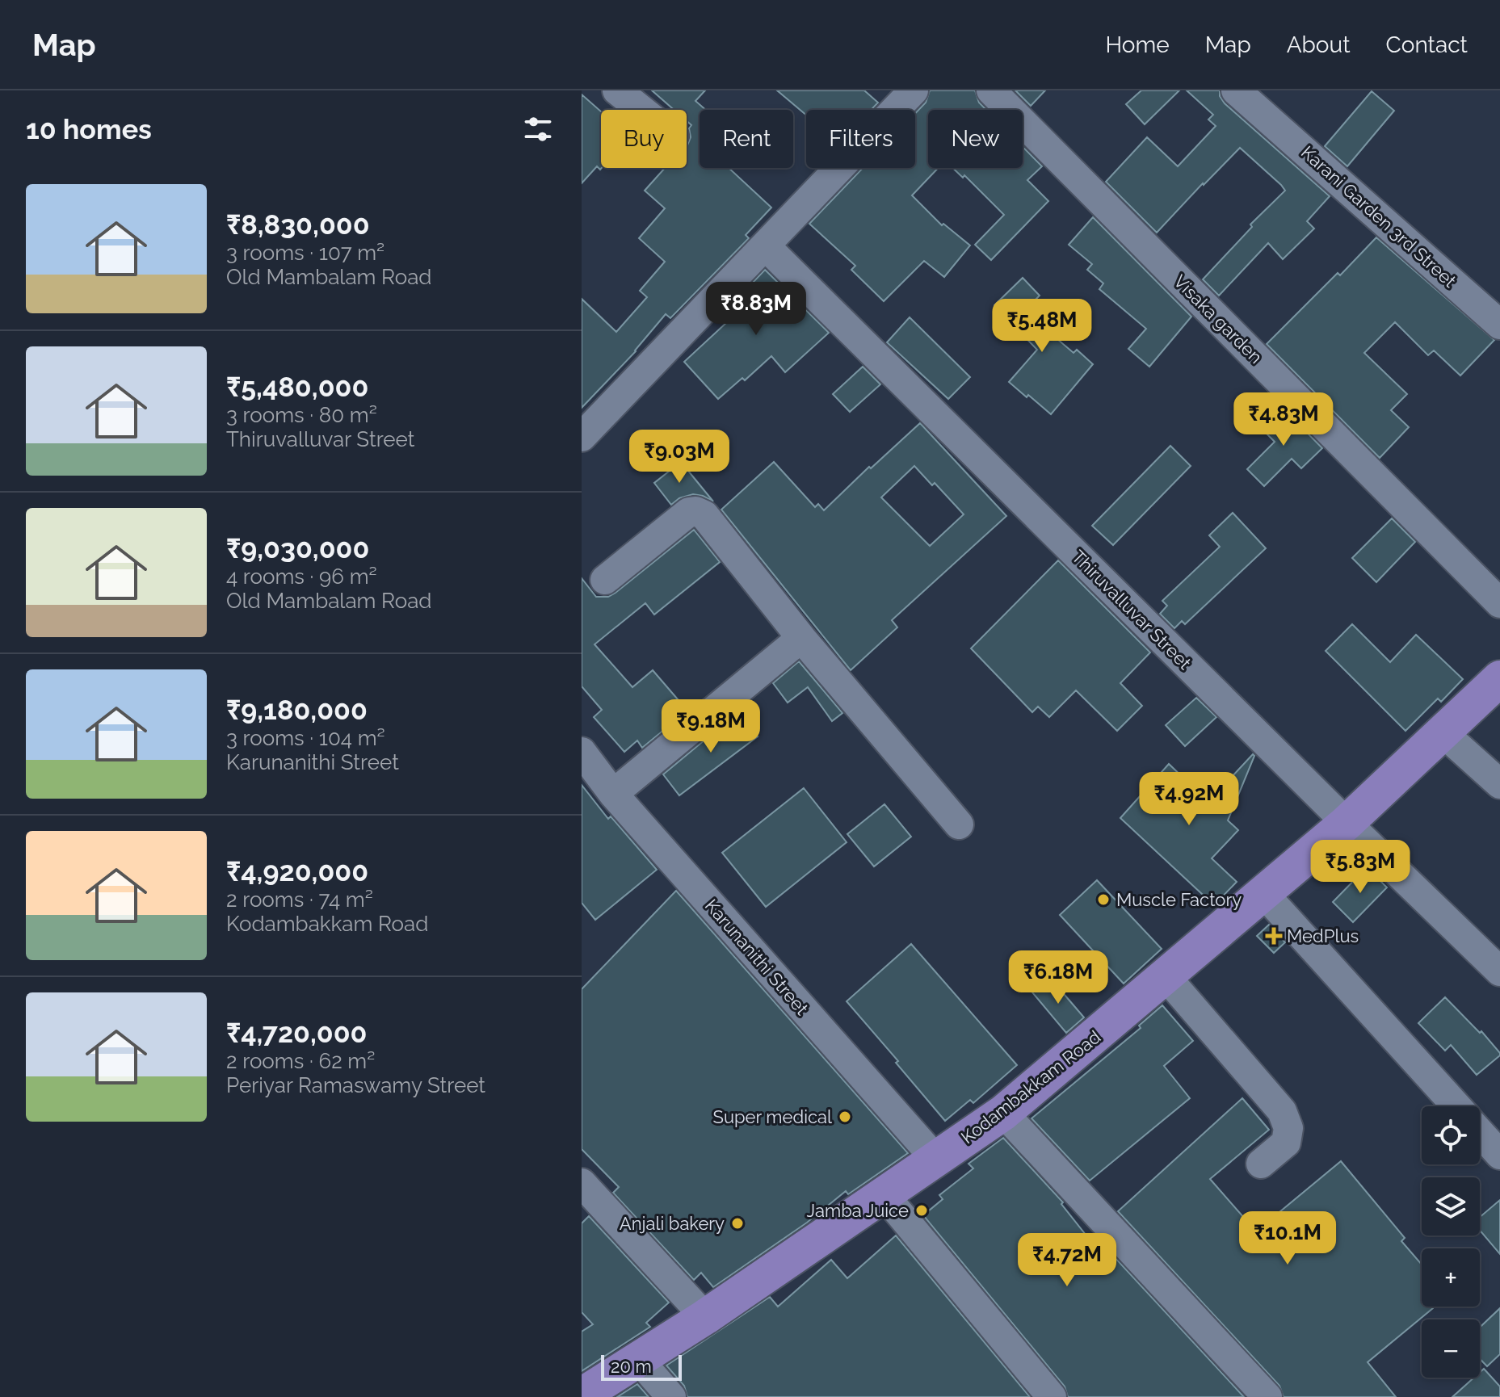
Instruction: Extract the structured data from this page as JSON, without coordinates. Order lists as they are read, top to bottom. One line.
{"streets":{"main road":["Kodambakkam Road"],"street":["Karani Garden 3rd Street","Visaka garden","Thiruvalluvar Street","Karunanithi Street"]},"crossings":[["Thiruvalluvar Street","Kodambakkam Road"],["Karunanithi Street","Kodambakkam Road"]],"places":{"other":["Muscle Factory","Super medical","Jamba Juice","Anjali bakery"],"health":["MedPlus"]},"scale_bar":"20 m","page":{"header":"Map","nav":["Home","Map","About","Contact"],"heading":"10 homes","chip":["Buy","Rent","Filters","New"],"list":[{"name":"₹8,830,000","note":"3 rooms · 107 m² · Old Mambalam Road"},{"name":"₹5,480,000","note":"3 rooms · 80 m² · Thiruvalluvar Street"},{"name":"₹9,030,000","note":"4 rooms · 96 m² · Old Mambalam Road"},{"name":"₹9,180,000","note":"3 rooms · 104 m² · Karunanithi Street"},{"name":"₹4,920,000","note":"2 rooms · 74 m² · Kodambakkam Road"},{"name":"₹4,720,000","note":"2 rooms · 62 m² · Periyar Ramaswamy Street"}],"price":["₹8.83M","₹5.48M","₹4.83M","₹9.03M","₹9.18M","₹4.92M","₹5.83M","₹6.18M","₹10.1M","₹4.72M"],"map_buttons":["+","−"],"scale":"20 m"}}
